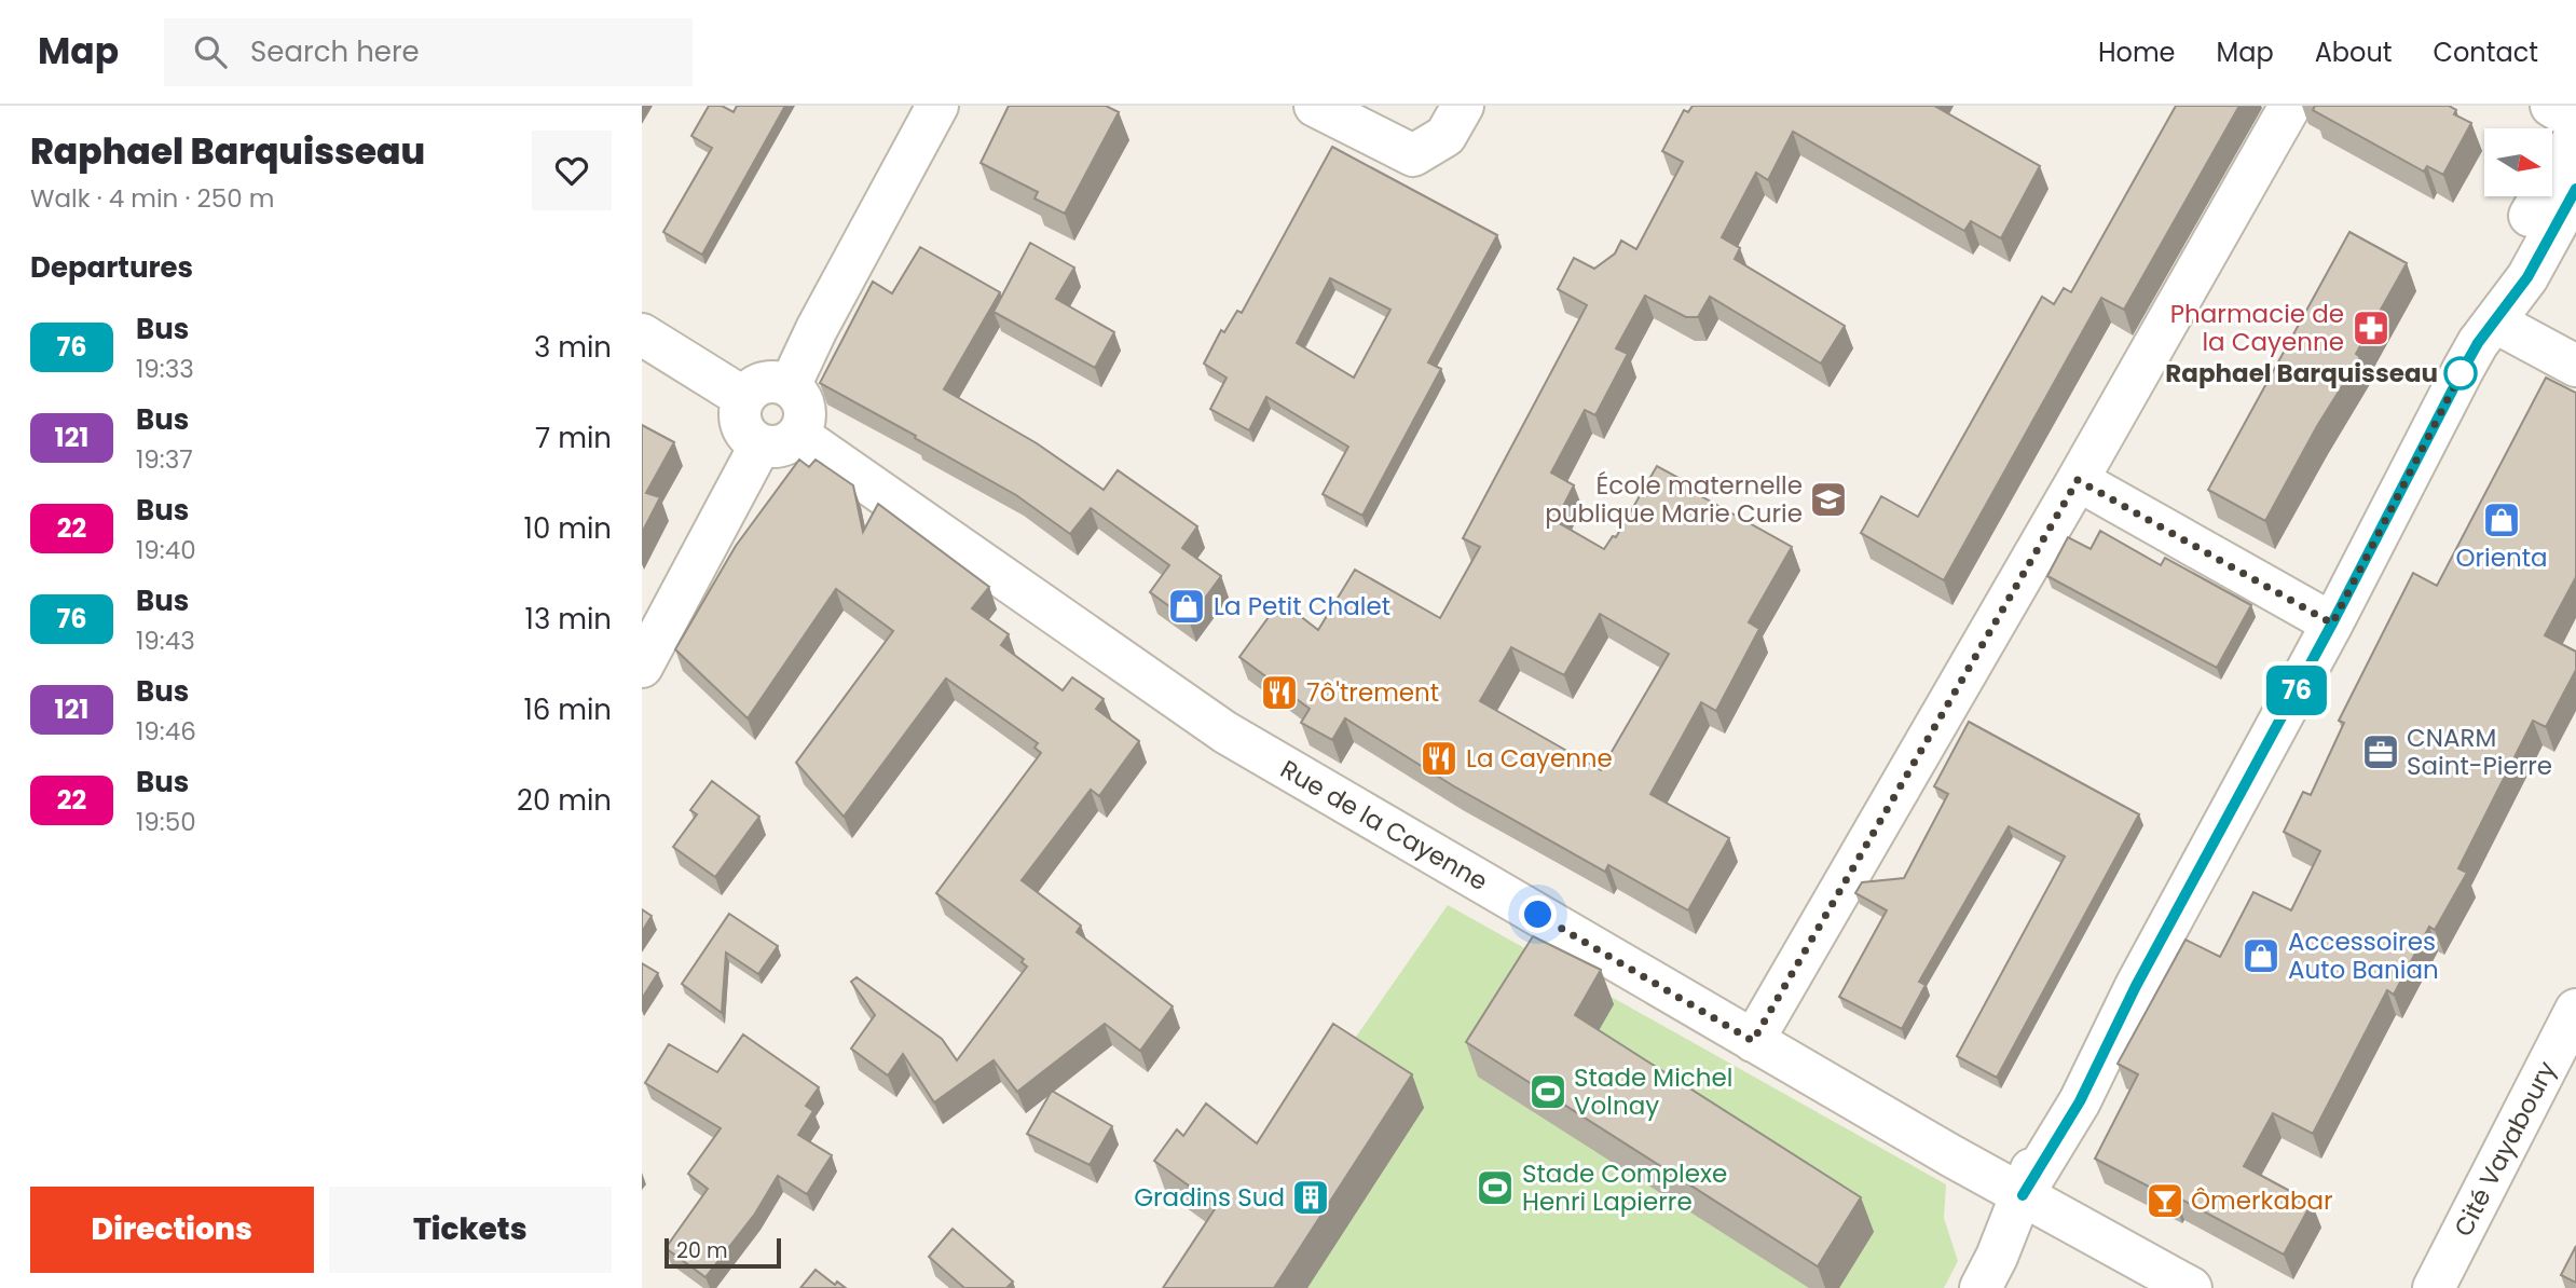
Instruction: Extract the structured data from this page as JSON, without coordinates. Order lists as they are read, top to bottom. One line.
{"streets":{"street":["Rue de la Cayenne","Cité Vayaboury"]},"places":{"pharmacy":["Pharmacie de la Cayenne"],"other":["Raphael Barquisseau"],"school or university":["École maternelle publique Marie Curie"],"shop":["Orienta","La Petit Chalet","Accessoires Auto Banian"],"restaurant":["7ô'trement","La Cayenne"],"office":["CNARM Saint-Pierre"],"sports":["Stade Michel Volnay","Stade Complexe Henri Lapierre"],"building":["Gradins Sud"],"bar":["Ômerkabar"]},"lines":["bus line 76"],"scale_bar":"20 m","north":"right","page":{"header":"Map","search":"Search here","nav":["Home","Map","About","Contact"],"heading":[["Raphael Barquisseau","Walk · 4 min · 250 m"],"Departures"],"on_map":"76","list":[{"mark":"76","name":"Bus","note":"19:33","value":"3 min"},{"mark":"121","name":"Bus","note":"19:37","value":"7 min"},{"mark":"22","name":"Bus","note":"19:40","value":"10 min"},{"mark":"76","name":"Bus","note":"19:43","value":"13 min"},{"mark":"121","name":"Bus","note":"19:46","value":"16 min"},{"mark":"22","name":"Bus","note":"19:50","value":"20 min"}],"buttons":["Directions","Tickets"],"scale":"20 m"}}
